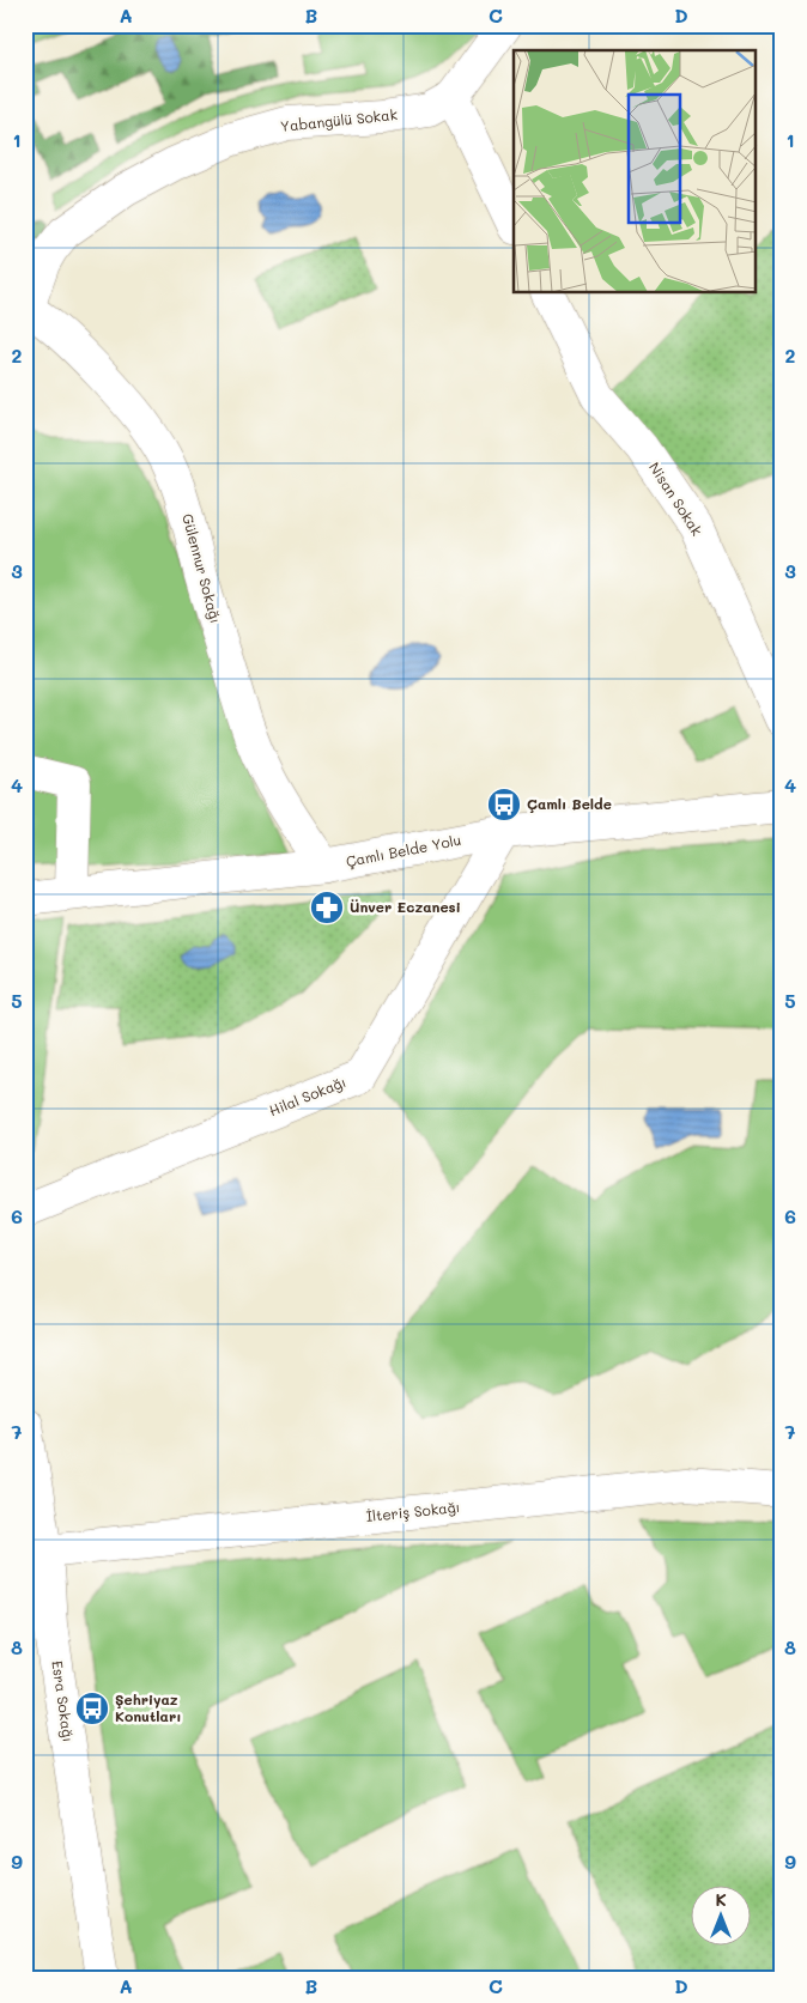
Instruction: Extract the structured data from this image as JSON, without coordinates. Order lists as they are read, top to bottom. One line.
{"streets":{"street":["Yabangülü Sokak","Nisan Sokak","Gülennur Sokağı","Çamlı Belde Yolu","Hilal Sokağı","İlteriş Sokağı","Esra Sokağı"]},"crossings":[["Yabangülü Sokak","Gülennur Sokağı"],["Gülennur Sokağı","Çamlı Belde Yolu"],["Çamlı Belde Yolu","Hilal Sokağı"],["İlteriş Sokağı","Esra Sokağı"]],"places":{"bus stop":["Çamlı Belde","Şehriyaz Konutları"],"pharmacy":["Ünver Eczanesi"]},"north":"top","grid":{"columns":["A","B","C","D"],"rows":["1","2","3","4","5","6","7","8","9"]}}
